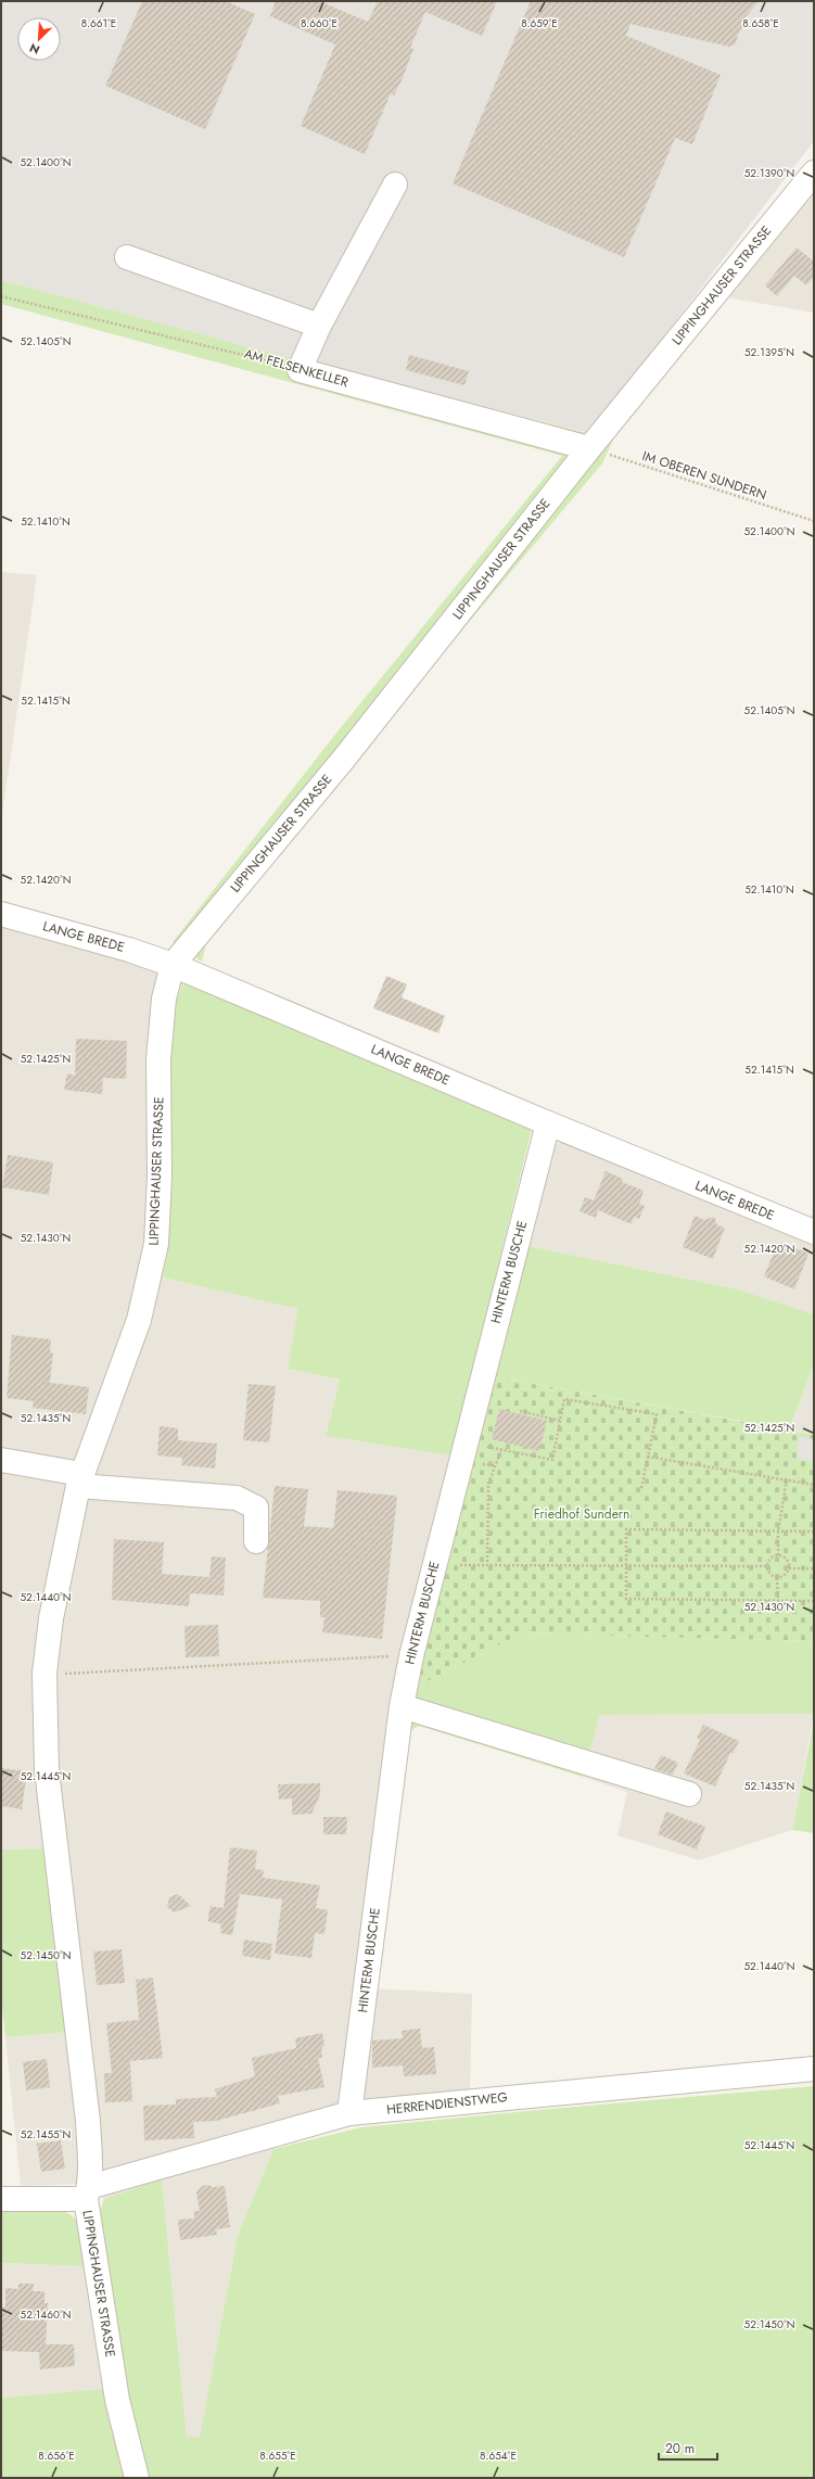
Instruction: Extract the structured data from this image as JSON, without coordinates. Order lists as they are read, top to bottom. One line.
{"streets":{"street":["LIPPINGHAUSER STRASSE","AM FELSENKELLER","LANGE BREDE","HINTERM BUSCHE","HERRENDIENSTWEG"],"path":["IM OBEREN SUNDERN"]},"crossings":[["LIPPINGHAUSER STRASSE","AM FELSENKELLER"],["LIPPINGHAUSER STRASSE","IM OBEREN SUNDERN"],["LIPPINGHAUSER STRASSE","LANGE BREDE"],["LIPPINGHAUSER STRASSE","HERRENDIENSTWEG"],["AM FELSENKELLER","IM OBEREN SUNDERN"],["LANGE BREDE","HINTERM BUSCHE"],["HINTERM BUSCHE","HERRENDIENSTWEG"]],"parks":["Friedhof Sundern"],"scale_bar":"20 m","north":"bottom left","coordinates":["8.661°E","8.660°E","8.659°E","8.658°E","52.1400°N","52.1390°N","52.1405°N","52.1395°N","52.1410°N","52.1415°N","52.1420°N","52.1425°N","52.1430°N","52.1435°N","52.1440°N","52.1445°N","52.1450°N","52.1455°N","52.1460°N","8.656°E","8.655°E","8.654°E"]}
